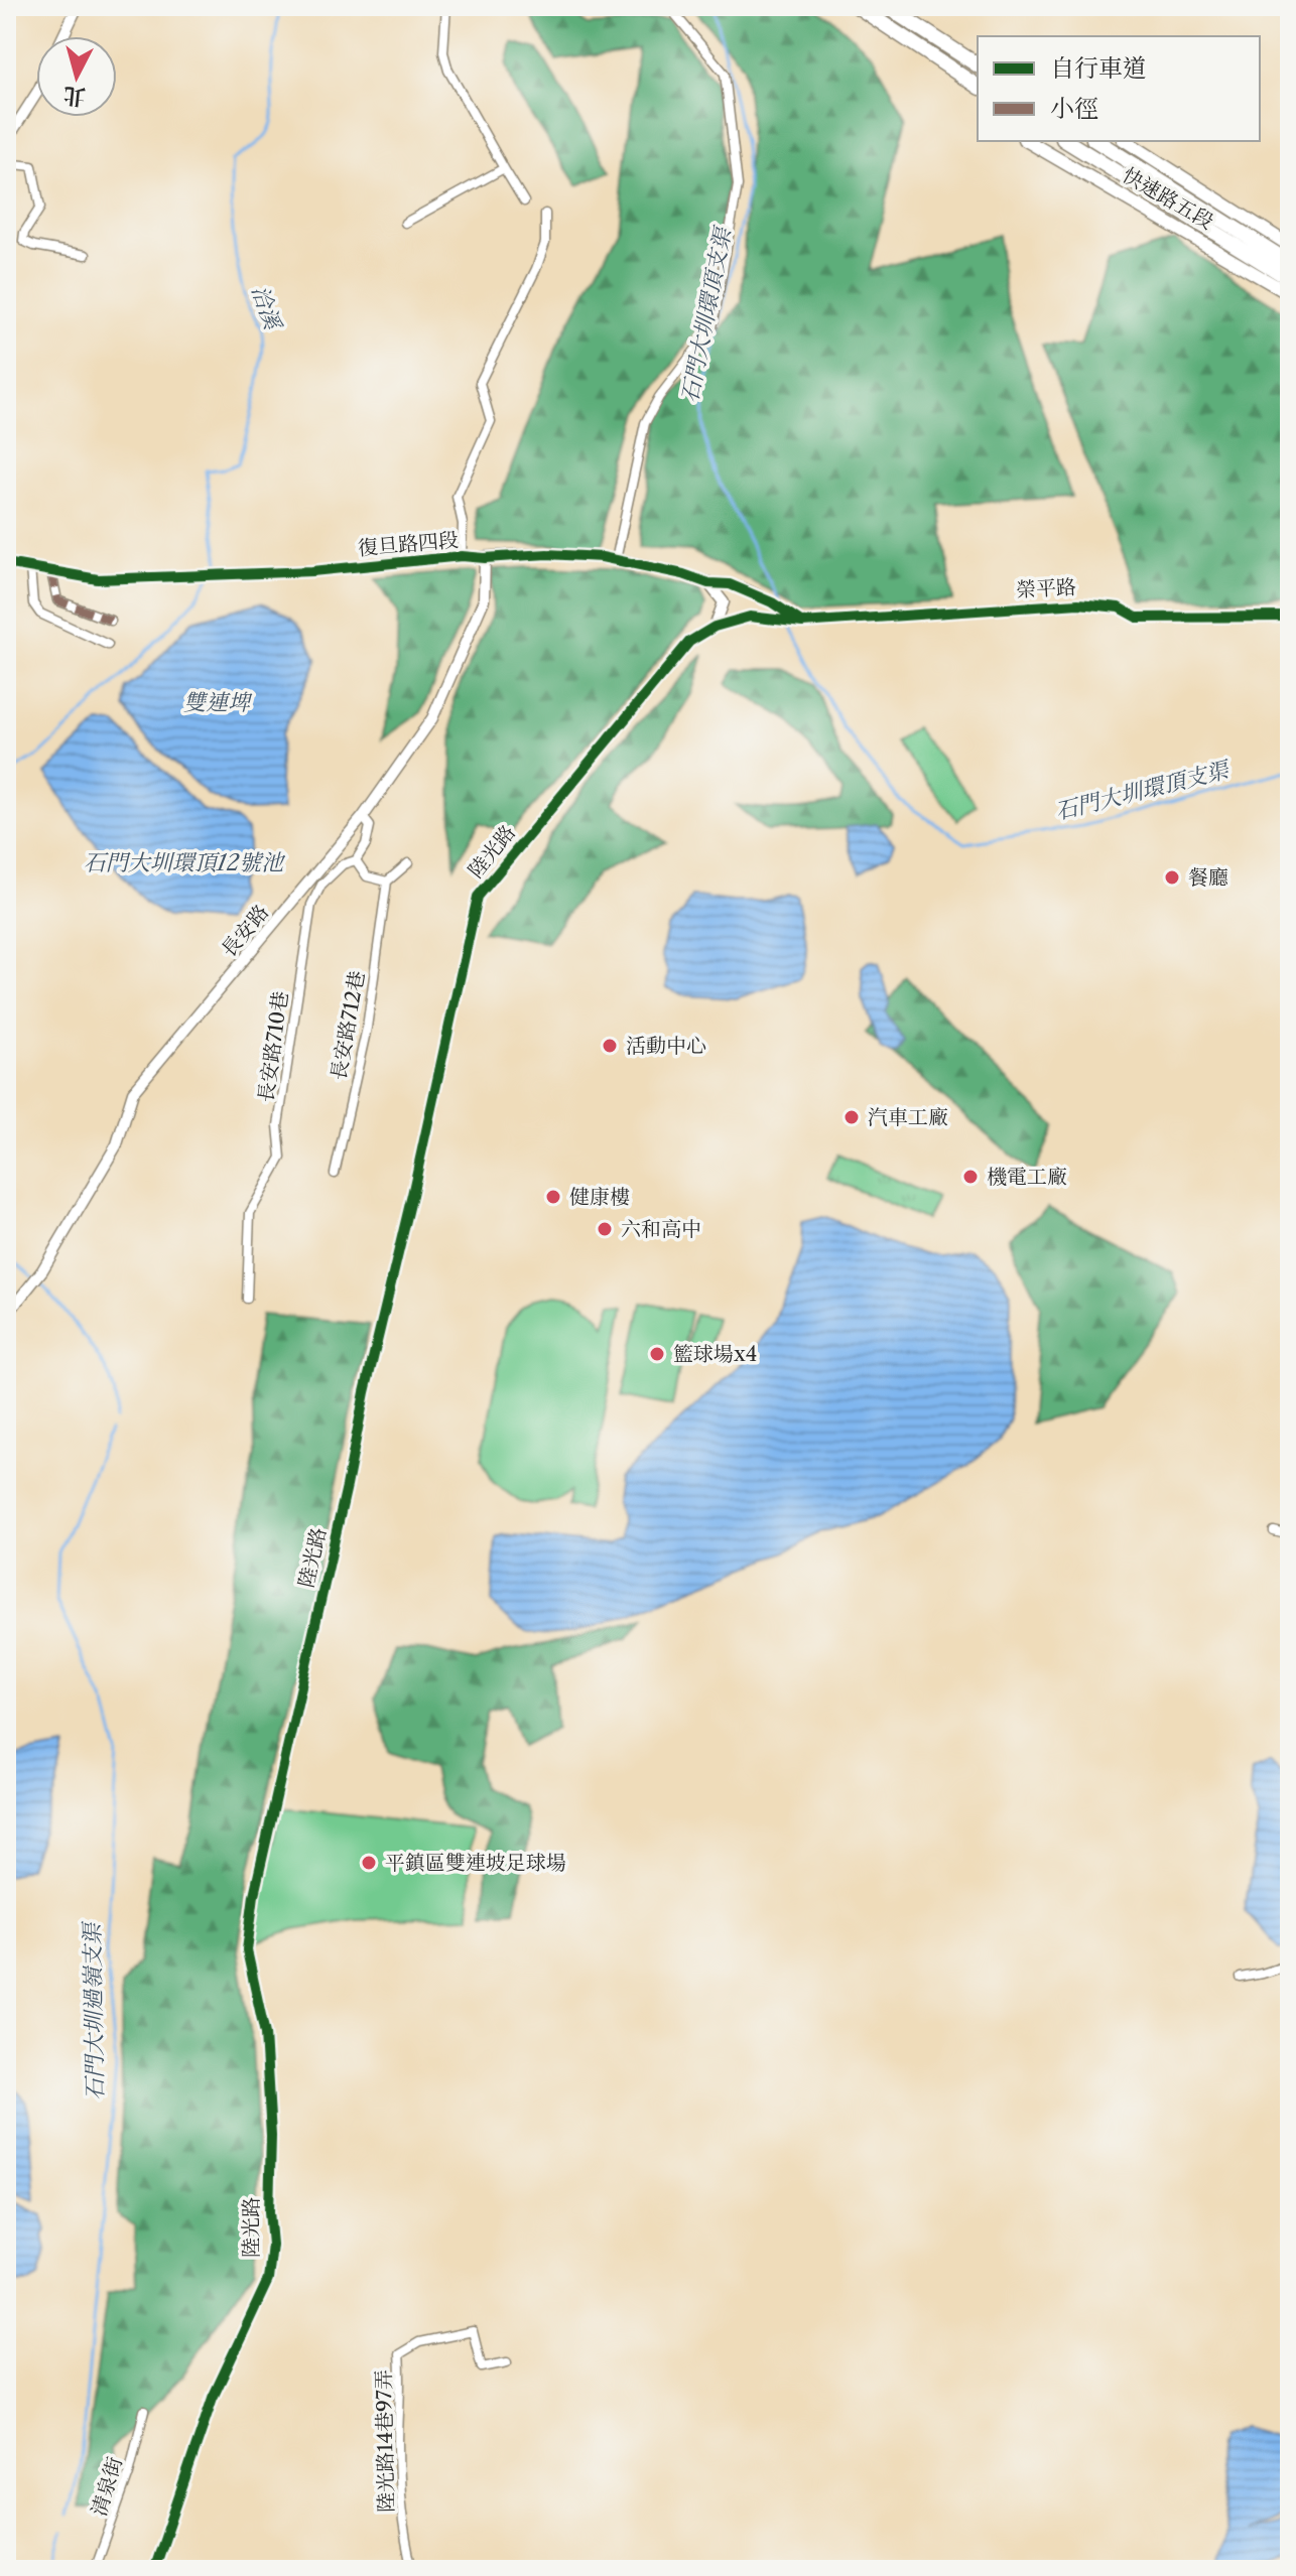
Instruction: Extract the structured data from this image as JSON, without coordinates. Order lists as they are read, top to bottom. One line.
{"streets":{"main road":["快速路五段"],"street":["復旦路四段","榮平路","陸光路","長安路","長安路712巷","長安路710巷","陸光路14巷97弄","清泉街"]},"crossings":[["復旦路四段","榮平路"],["復旦路四段","長安路"],["榮平路","陸光路"]],"water":["洽溪","石門大圳環頂支渠","雙連埤","石門大圳環頂12號池","石門大圳過嶺支渠"],"places":["餐廳","活動中心","汽車工廠","機電工廠","健康樓","六和高中","籃球場x4","平鎮區雙連坡足球場"],"legend":["自行車道","小徑"],"north":"bottom"}
